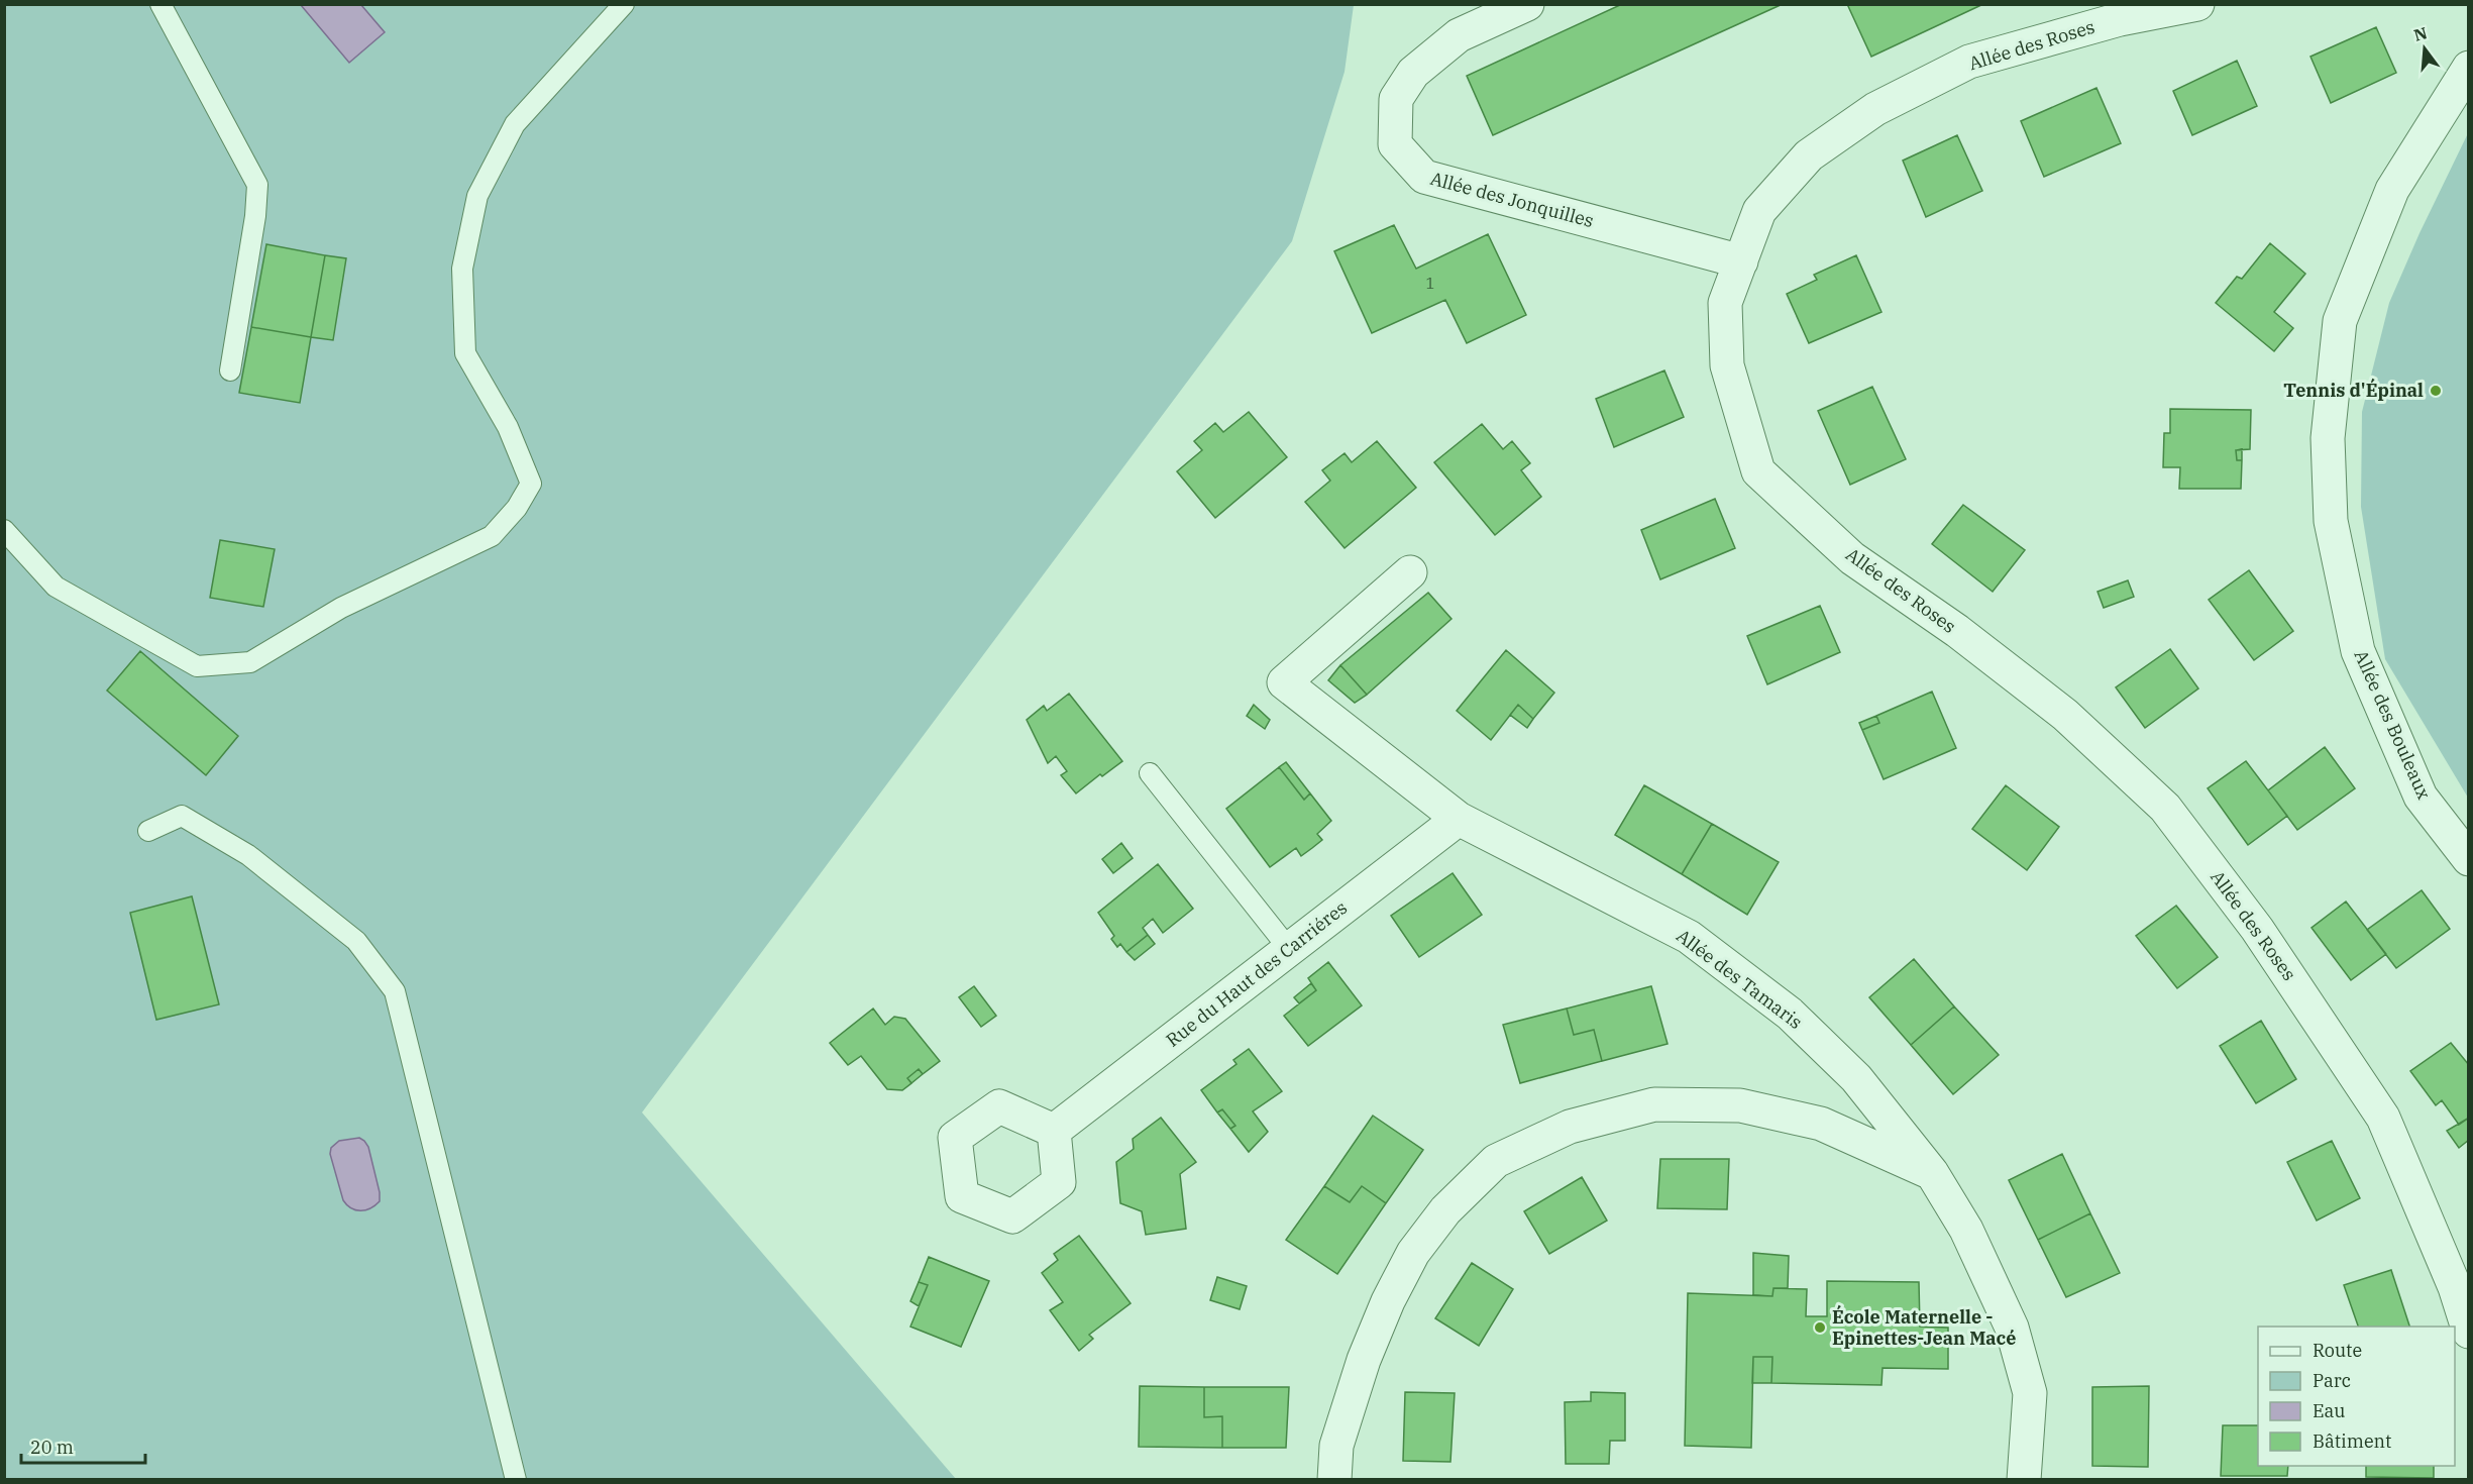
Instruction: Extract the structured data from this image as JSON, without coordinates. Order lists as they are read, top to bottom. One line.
{"streets":{"street":["Allée des Roses","Allée des Jonquilles","Allée des Bouleaux","Rue du Haut des Carriéres","Allée des Tamaris"]},"crossings":[["Allée des Roses","Allée des Jonquilles"],["Rue du Haut des Carriéres","Allée des Tamaris"]],"places":["Tennis d'Épinal","École Maternelle - Epinettes-Jean Macé"],"house_numbers":["1"],"legend":["Route","Parc","Eau","Bâtiment"],"scale_bar":"20 m","north":"top"}
